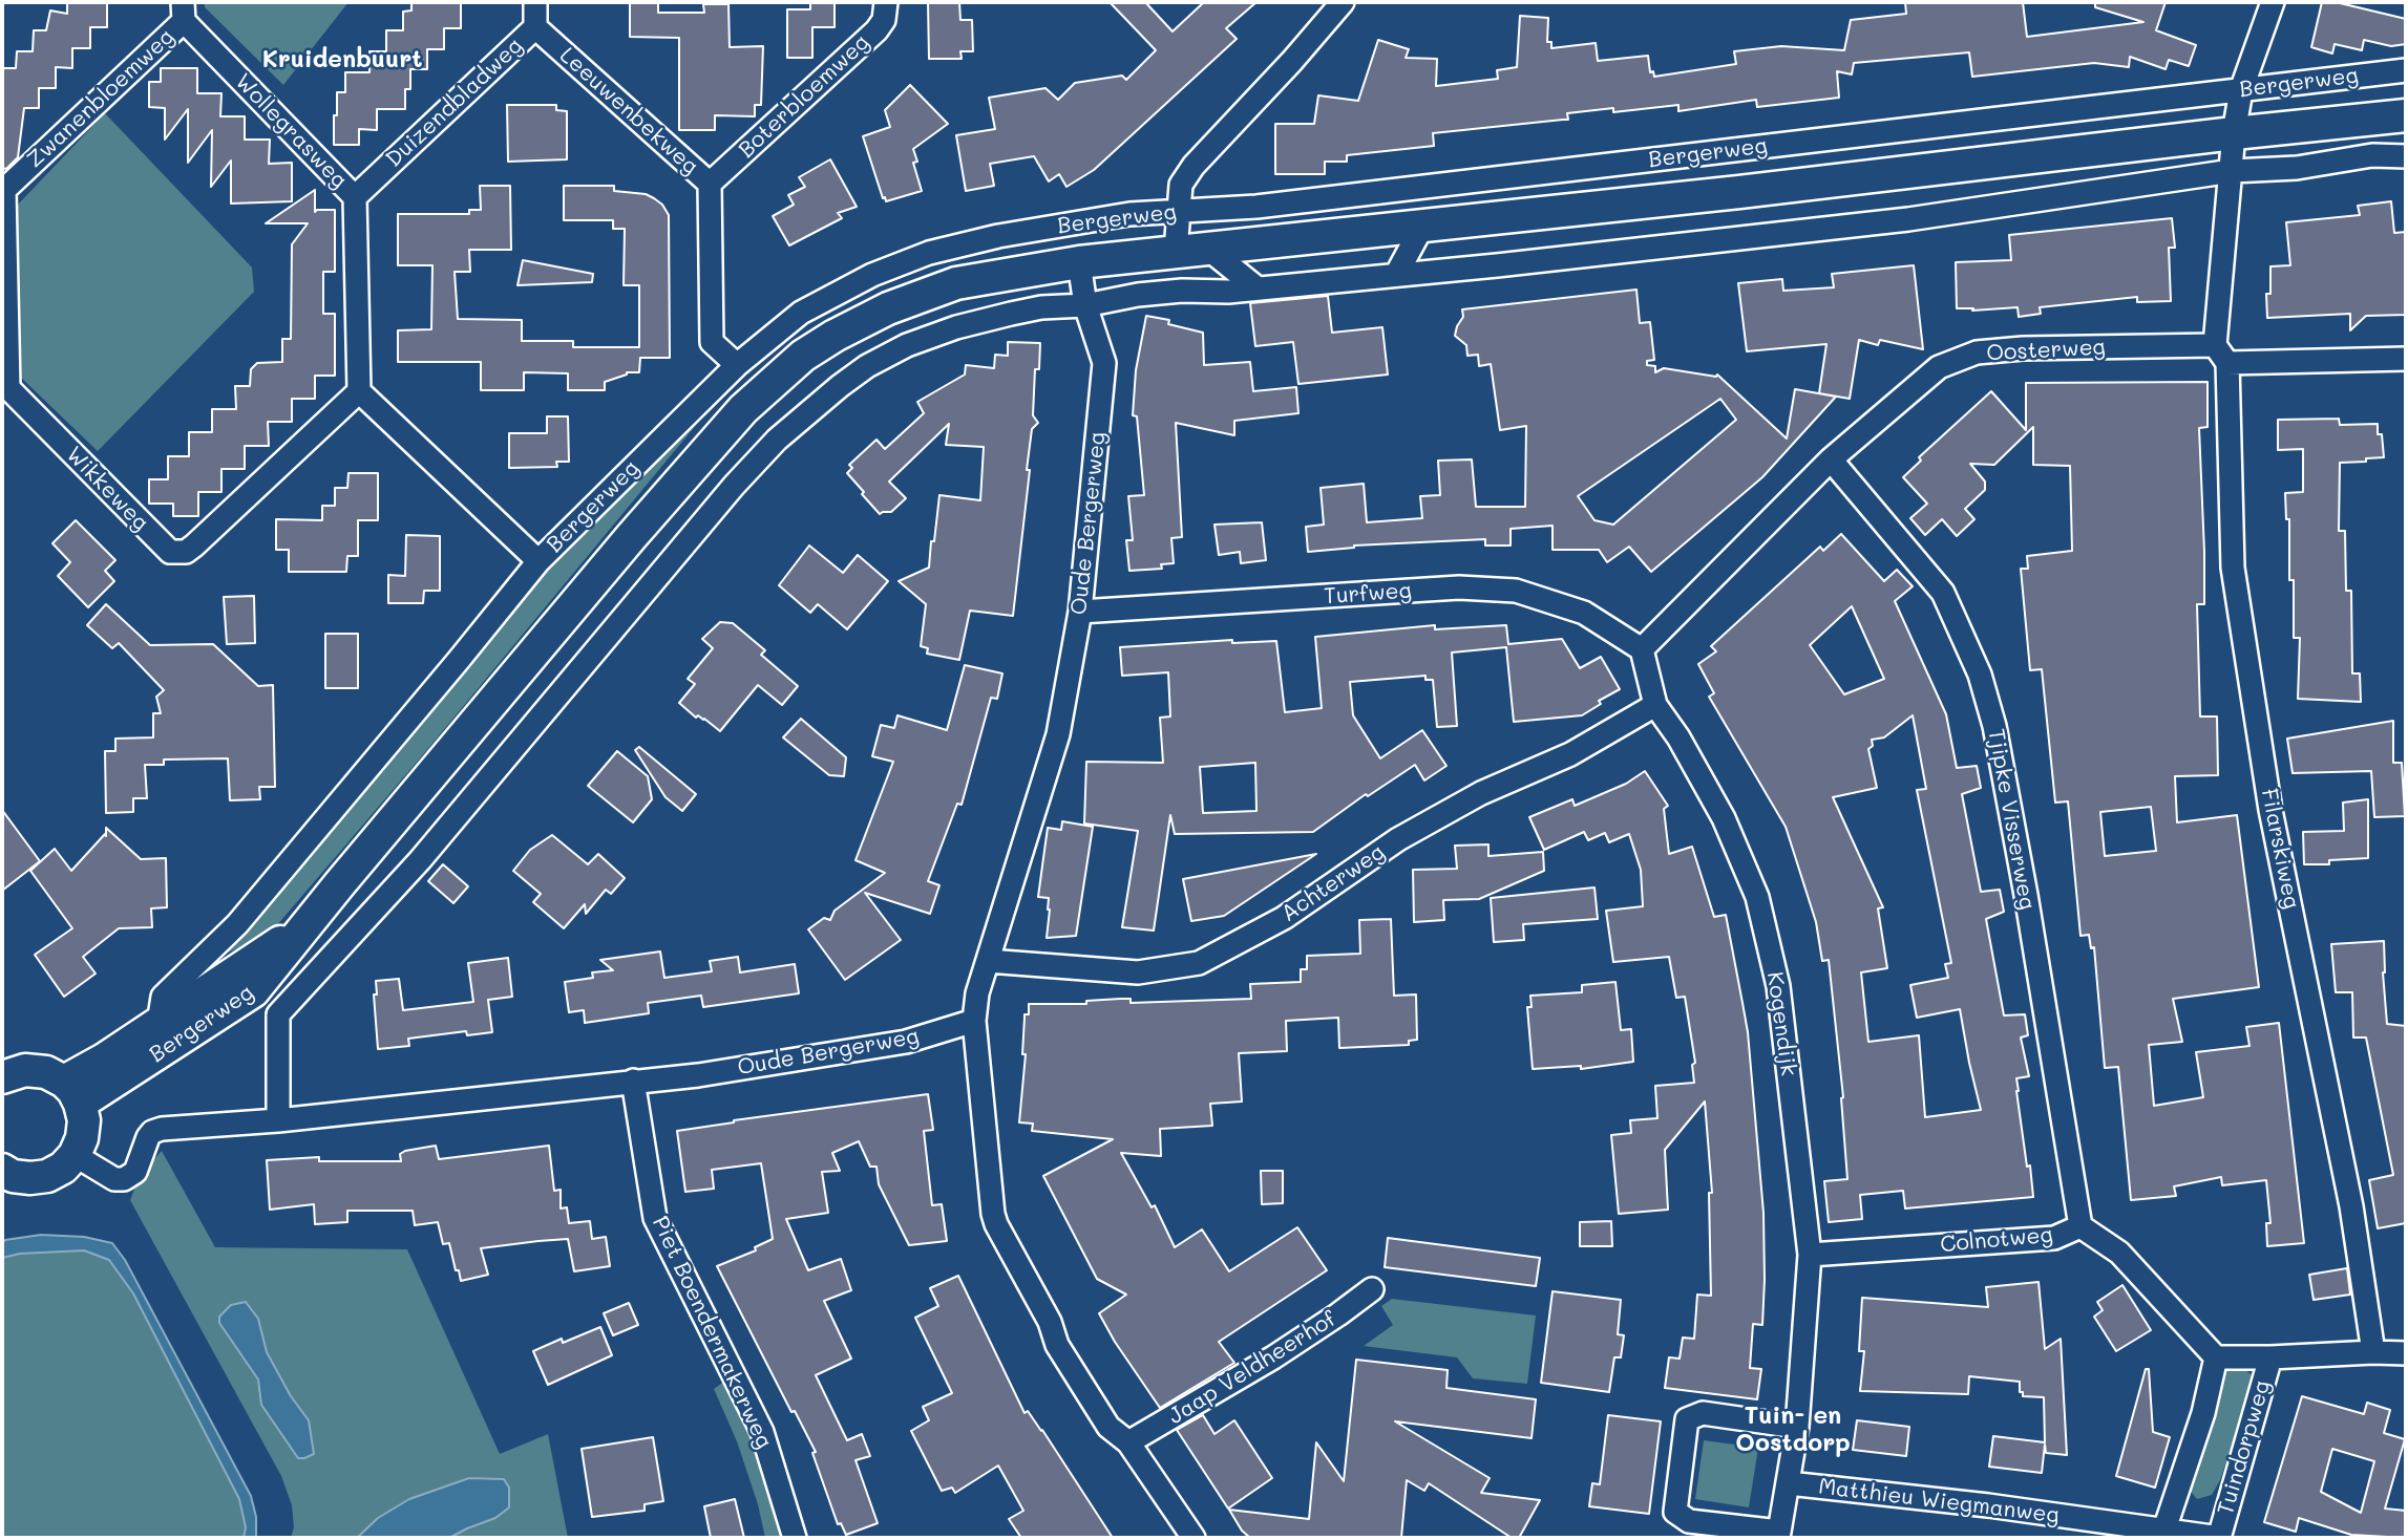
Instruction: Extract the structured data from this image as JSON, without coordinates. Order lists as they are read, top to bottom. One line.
{"streets":{"main road":["Bergerweg"],"street":["Boterbloemweg","Zwanenbloemweg","Duizendbladweg","Leeuwenbekweg","Wollegrasweg","Oosterweg","Wikkeweg","Oude Bergerweg","Turfweg","Tjipke Visserweg","Filarskiweg","Achterweg","Kogendijk","Colnotweg","Piet Boendermakerweg","Jaap Veldheerhof","Tuindorpweg","Matthieu Wiegmanweg"]},"crossings":[["Bergerweg","Leeuwenbekweg"],["Bergerweg","Oude Bergerweg"],["Boterbloemweg","Leeuwenbekweg"],["Zwanenbloemweg","Wollegrasweg"],["Zwanenbloemweg","Wikkeweg"],["Duizendbladweg","Leeuwenbekweg"],["Duizendbladweg","Wollegrasweg"],["Wollegrasweg","Wikkeweg"],["Oosterweg","Turfweg"],["Oosterweg","Tjipke Visserweg"],["Oosterweg","Filarskiweg"],["Oosterweg","Kogendijk"],["Oude Bergerweg","Turfweg"],["Oude Bergerweg","Achterweg"],["Oude Bergerweg","Piet Boendermakerweg"],["Turfweg","Kogendijk"],["Tjipke Visserweg","Colnotweg"],["Achterweg","Kogendijk"],["Kogendijk","Colnotweg"],["Kogendijk","Matthieu Wiegmanweg"],["Tuindorpweg","Matthieu Wiegmanweg"]],"districts":["Kruidenbuurt","Tuin- en Oostdorp"]}
